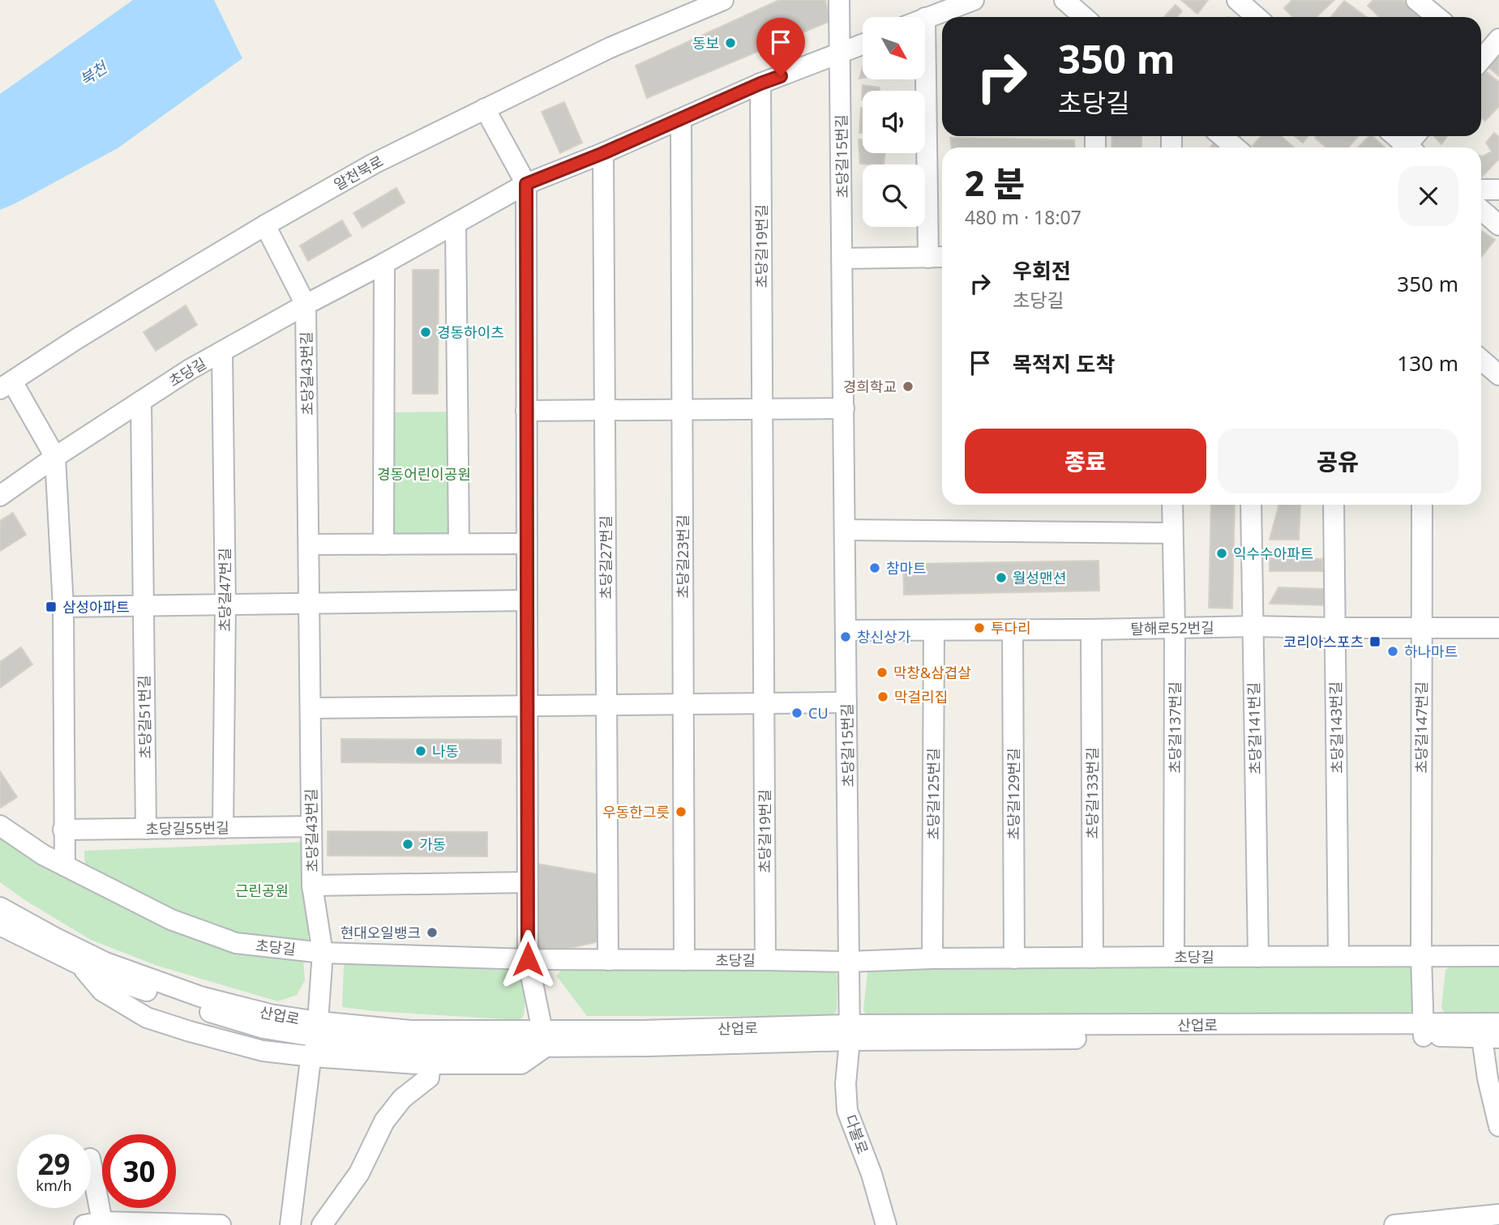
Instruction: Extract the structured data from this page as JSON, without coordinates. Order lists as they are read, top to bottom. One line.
{"streets":{"street":["초당길15번길","알천북로","초당길19번길","초당길","초당길43번길","초당길23번길","초당길27번길","초당길47번길","탈해로52번길","초당길51번길","초당길137번길","초당길143번길","초당길147번길","초당길141번길","초당길133번길","초당길125번길","초당길129번길","초당길55번길","산업로","다불로"]},"crossings":[["초당길15번길","초당길"],["초당길15번길","탈해로52번길"],["초당길15번길","산업로"],["초당길15번길","다불로"],["알천북로","초당길"],["초당길19번길","초당길"],["초당길","초당길43번길"],["초당길","초당길23번길"],["초당길","초당길27번길"],["초당길","초당길47번길"],["초당길","초당길51번길"],["초당길","초당길137번길"],["초당길","초당길143번길"],["초당길","초당길147번길"],["초당길","초당길141번길"],["초당길","초당길133번길"],["초당길","초당길125번길"],["초당길","초당길129번길"],["초당길43번길","초당길55번길"],["초당길43번길","산업로"],["초당길47번길","초당길55번길"],["탈해로52번길","초당길137번길"],["탈해로52번길","초당길143번길"],["탈해로52번길","초당길147번길"],["탈해로52번길","초당길141번길"],["탈해로52번길","초당길133번길"],["탈해로52번길","초당길125번길"],["탈해로52번길","초당길129번길"],["초당길51번길","초당길55번길"],["초당길147번길","산업로"],["산업로","다불로"]],"water":["북천"],"parks":["경동어린이공원","근린공원"],"places":{"other":["동보","경동하이츠","경희학교","익수수아파트","참마트","월성맨션","투다리","창신상가","하나마트","막창&삼겹살","막걸리집","CU","나동","우동한그릇","가동","현대오일뱅크"],"transit":["삼성아파트","코리아스포츠"]},"north":"bottom right","page":{"turn":["350 m","초당길"],"heading":["2 분","480 m · 18:07"],"list":[{"name":"우회전","note":"초당길","value":"350 m"},{"name":"목적지 도착","value":"130 m"}],"buttons":["종료","공유"],"speed":"29 km/h","limit":"30"}}
